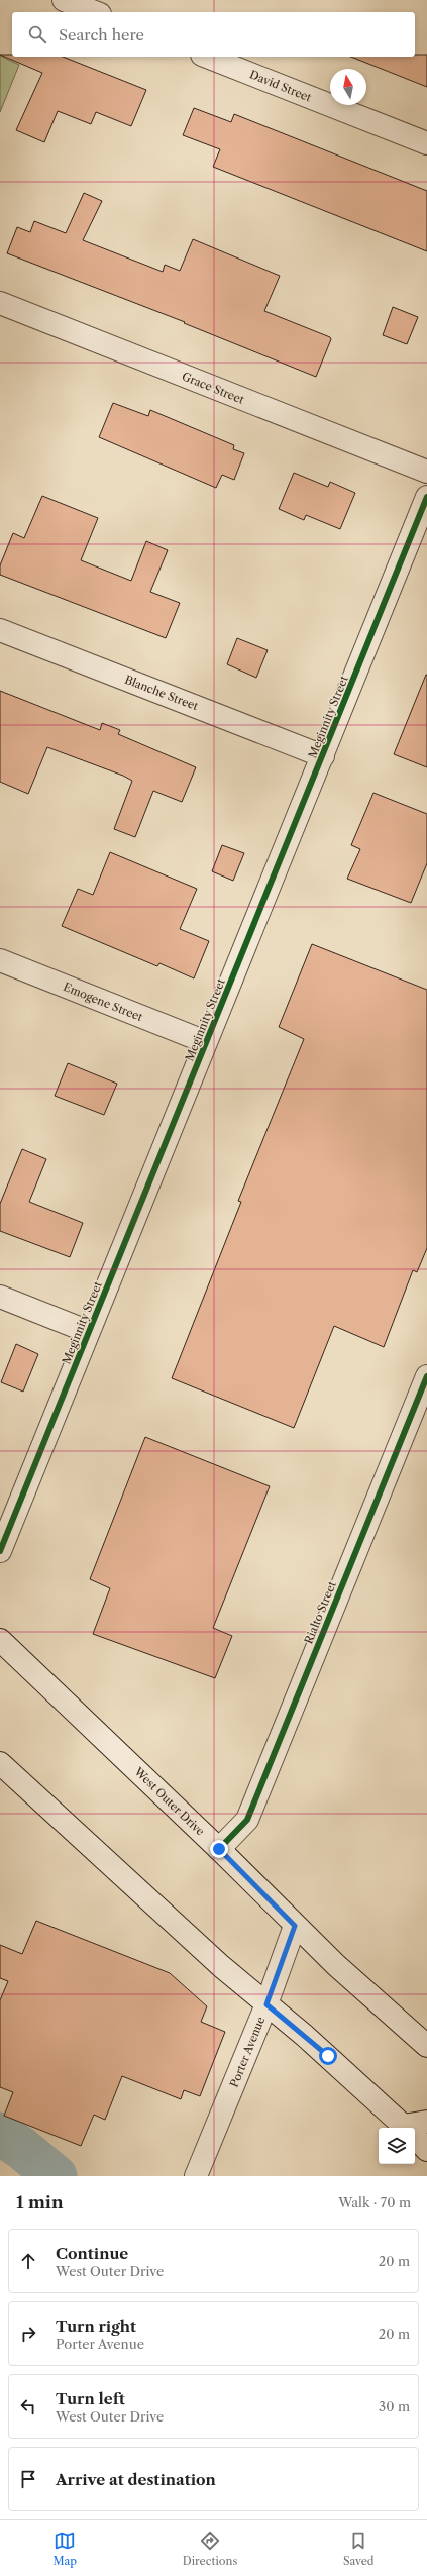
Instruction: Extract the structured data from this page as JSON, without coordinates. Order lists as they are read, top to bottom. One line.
{"streets":{"street":["David Street","Grace Street","Blanche Street","Meginnity Street","Emogene Street","Rialto Street","West Outer Drive","Porter Avenue"]},"crossings":[["Blanche Street","Meginnity Street"],["Meginnity Street","Emogene Street"],["Rialto Street","West Outer Drive"],["West Outer Drive","Porter Avenue"]],"north":"top","page":{"search":"Search here","heading":["1 min","Walk · 70 m"],"list":[["Continue","West Outer Drive","20 m"],["Turn right","Porter Avenue","20 m"],["Turn left","West Outer Drive","30 m"],"Arrive at destination"],"nav":["Map","Directions","Saved"]}}
